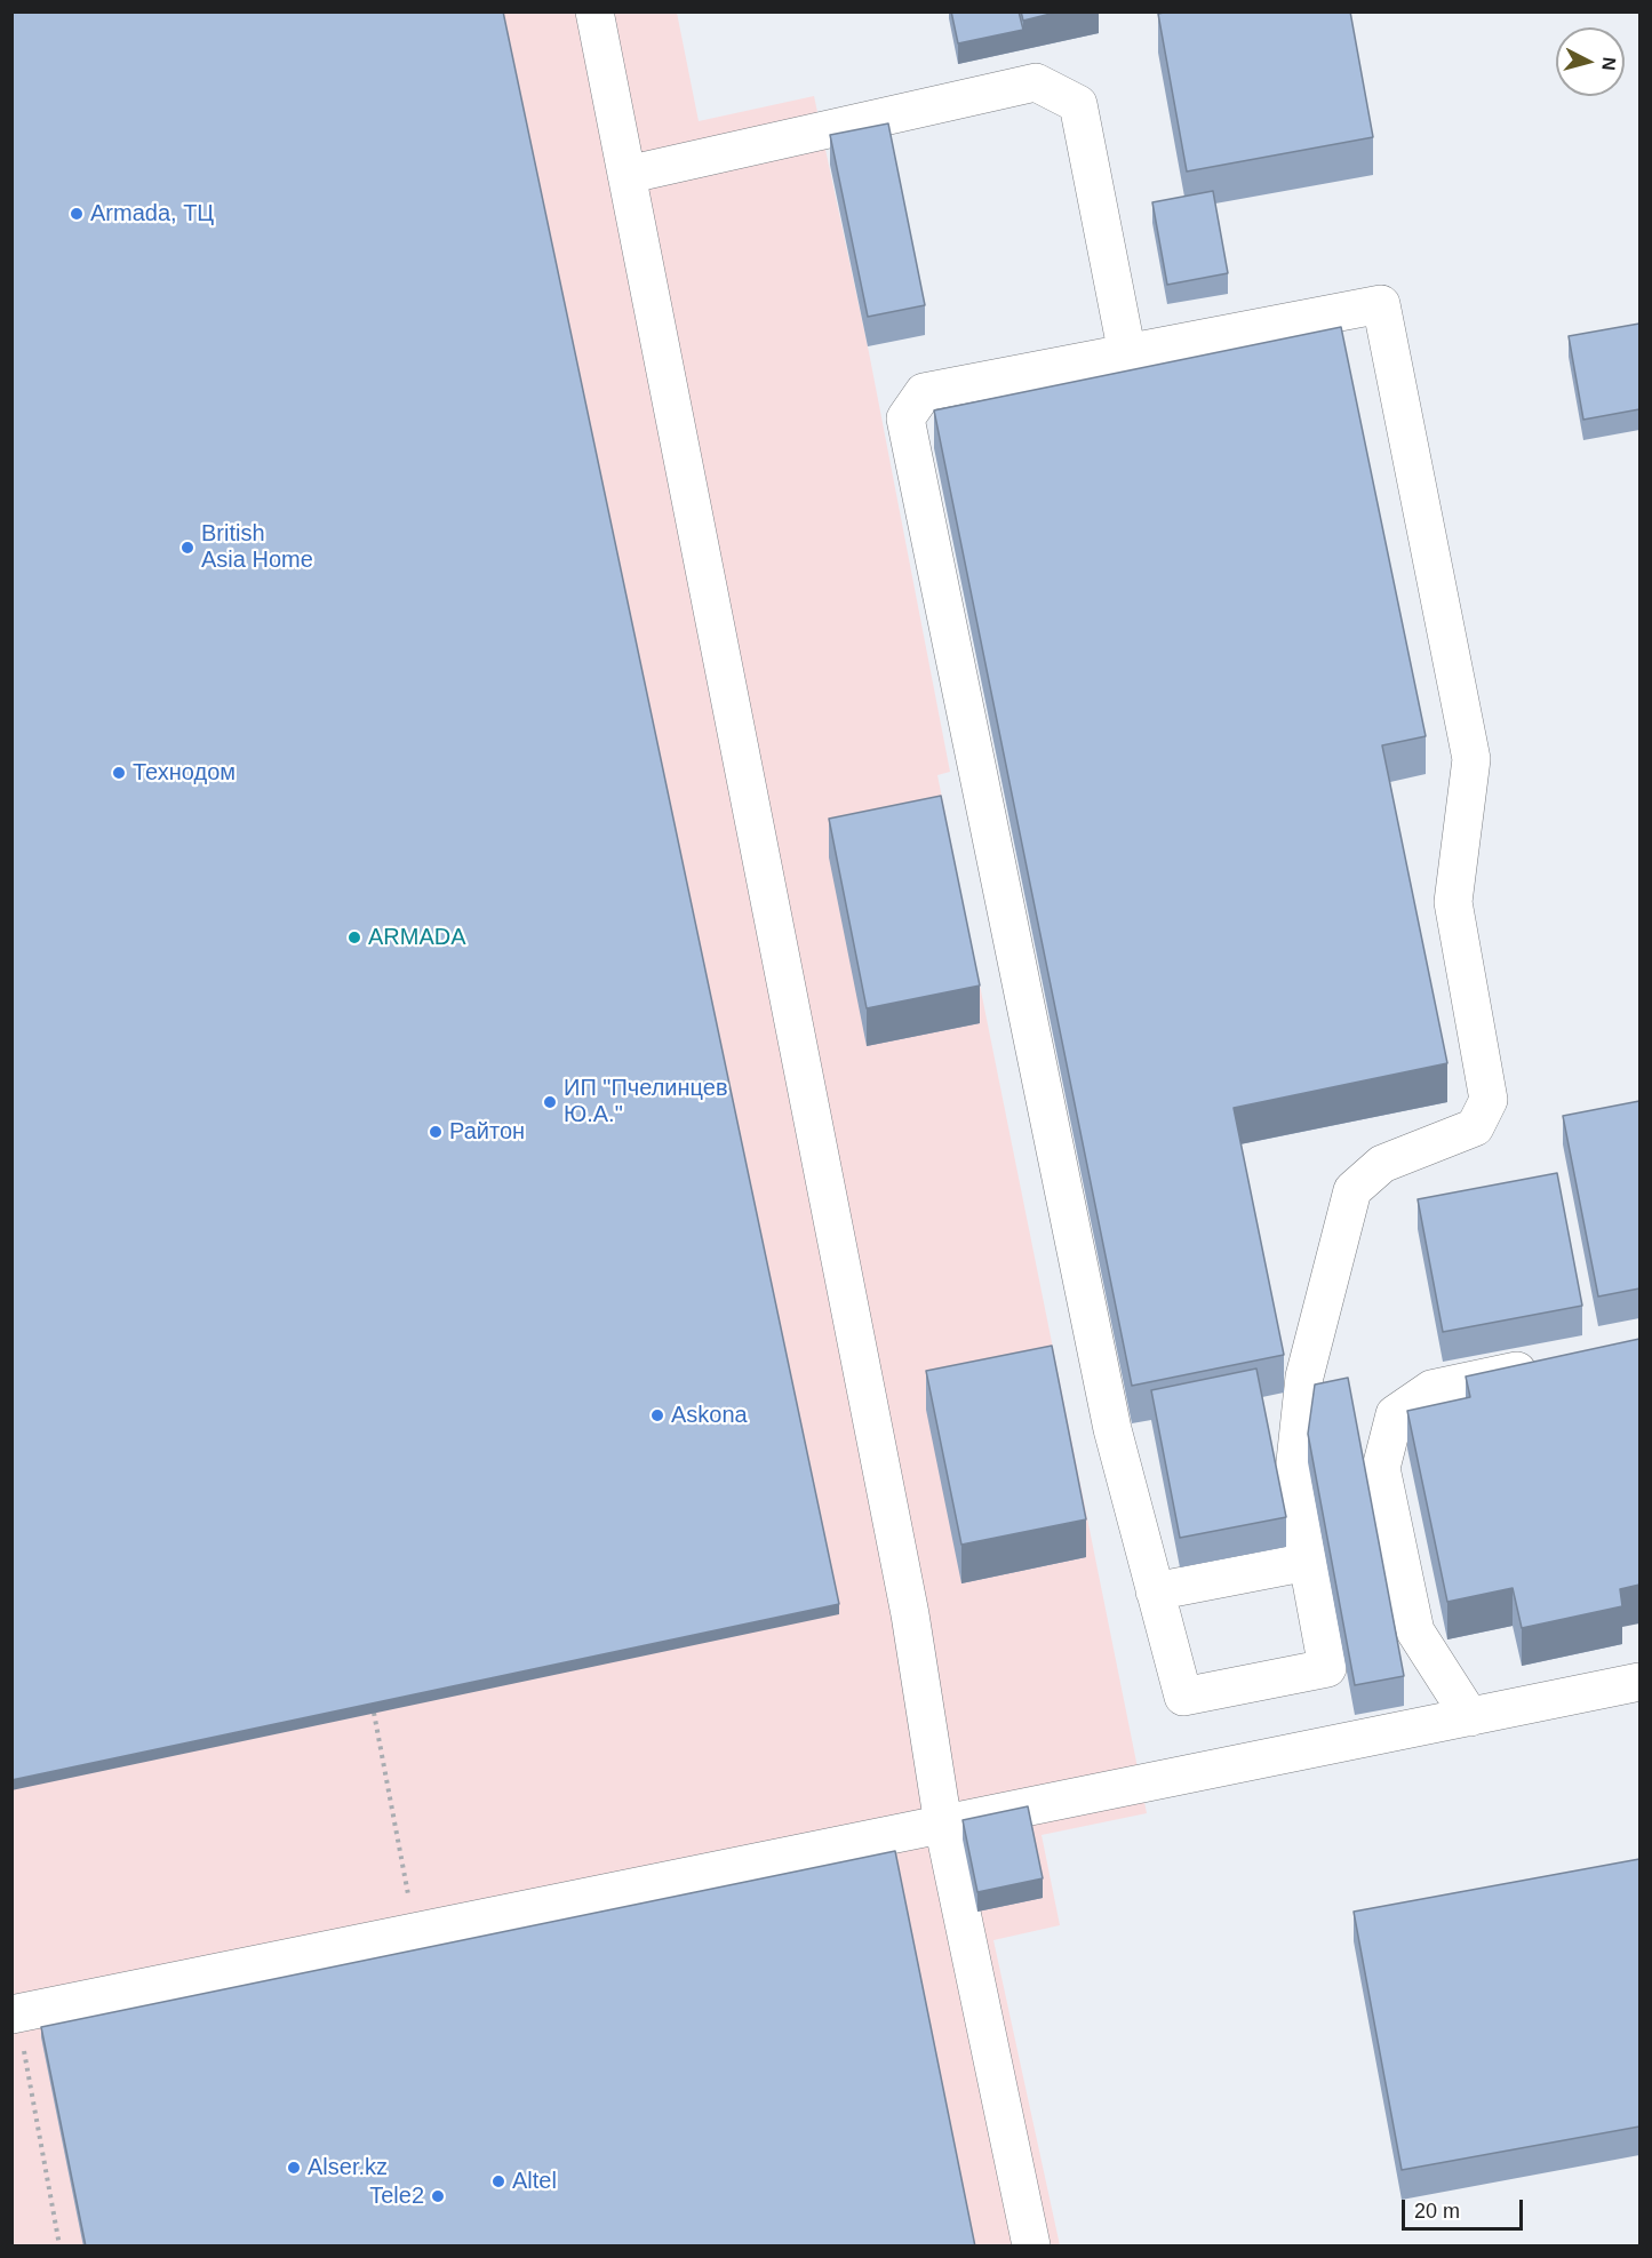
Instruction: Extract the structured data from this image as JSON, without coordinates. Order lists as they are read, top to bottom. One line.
{"places":["Armada, ТЦ","British Asia Home","Технодом","ARMADA","ИП \"Пчелинцев Ю.А.\"","Райтон","Askona","Alser.kz","Altel","Tele2"],"scale_bar":"20 m","north":"right"}
